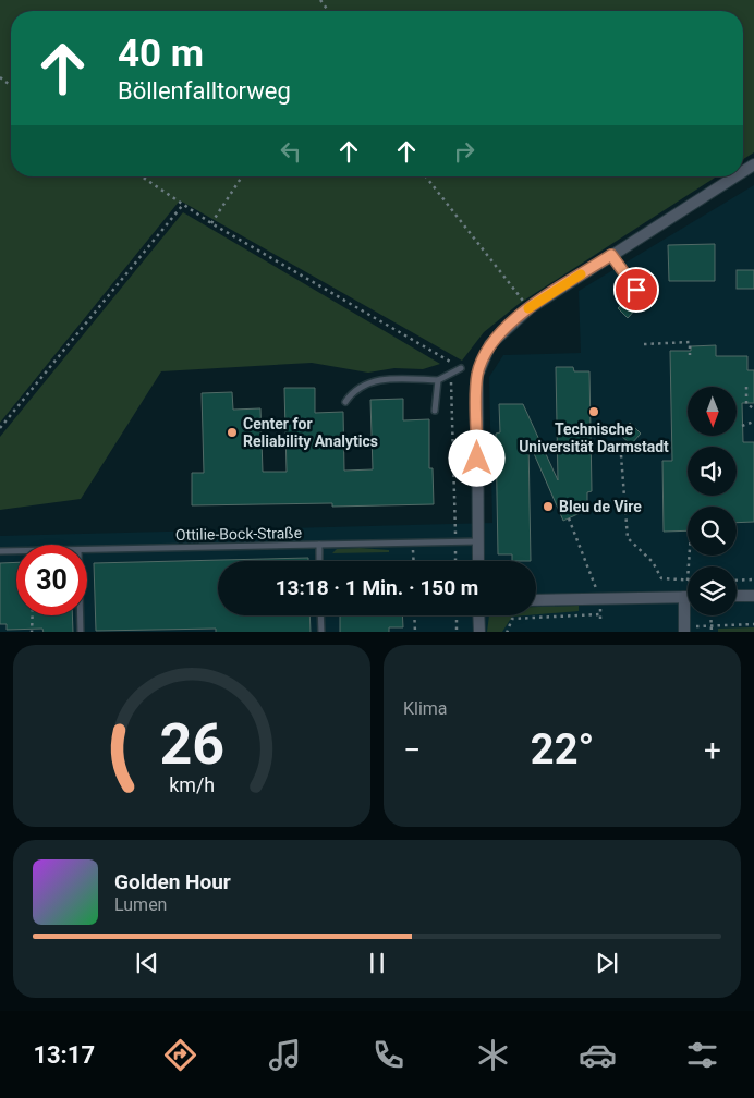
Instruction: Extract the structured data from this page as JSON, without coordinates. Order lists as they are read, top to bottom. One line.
{"streets":{"lane":["Ottilie-Bock-Straße"]},"places":["Technische Universität Darmstadt","Center for Reliability Analytics","Bleu de Vire"],"north":"bottom","page":{"turn":["40 m","Böllenfalltorweg"],"limit":"30","trip":"13:18 · 1 Min. · 150 m","tile":"Klima","heat":["−","22°","+"],"song":["Golden Hour","Lumen"],"tabs":"13:17","gauge":["26","km/h"]}}
